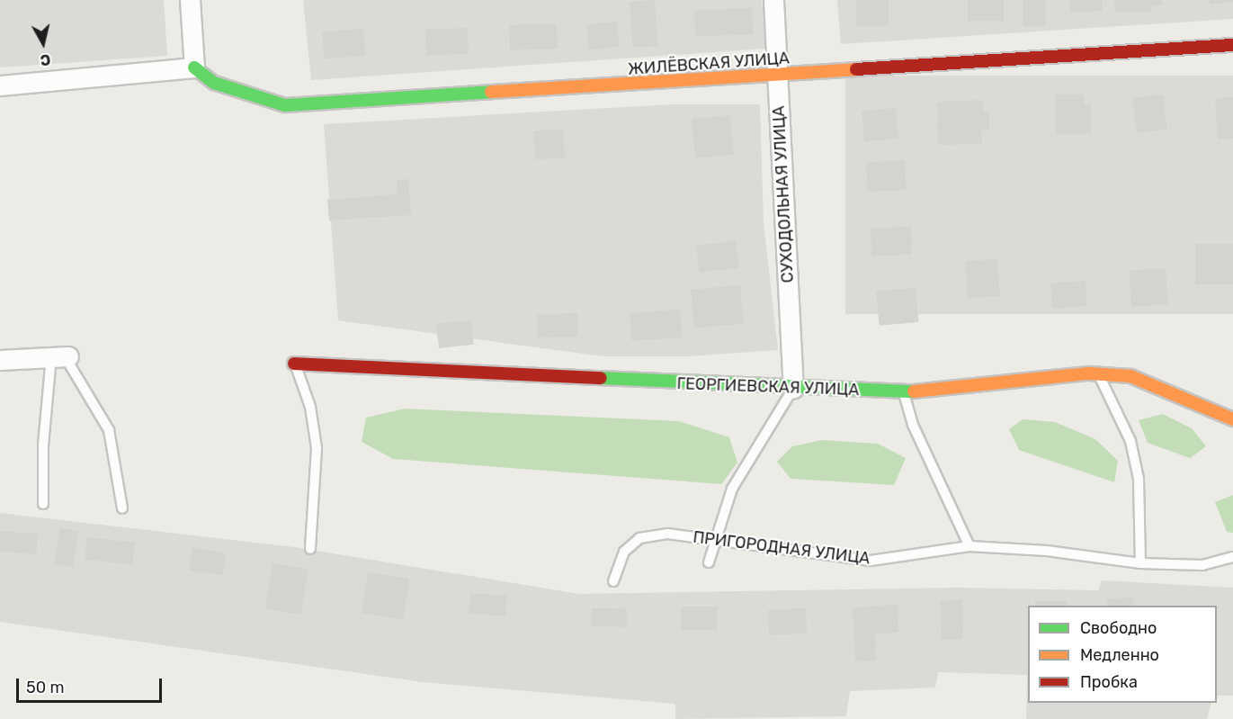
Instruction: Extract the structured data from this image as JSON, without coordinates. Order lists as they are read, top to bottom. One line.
{"streets":{"street":["ЖИЛЁВСКАЯ УЛИЦА","СУХОДОЛЬНАЯ УЛИЦА","ГЕОРГИЕВСКАЯ УЛИЦА"],"lane":["ПРИГОРОДНАЯ УЛИЦА"]},"crossings":[["ЖИЛЁВСКАЯ УЛИЦА","СУХОДОЛЬНАЯ УЛИЦА"],["СУХОДОЛЬНАЯ УЛИЦА","ГЕОРГИЕВСКАЯ УЛИЦА"]],"legend":["Свободно","Медленно","Пробка"],"scale_bar":"50 m","north":"bottom"}
